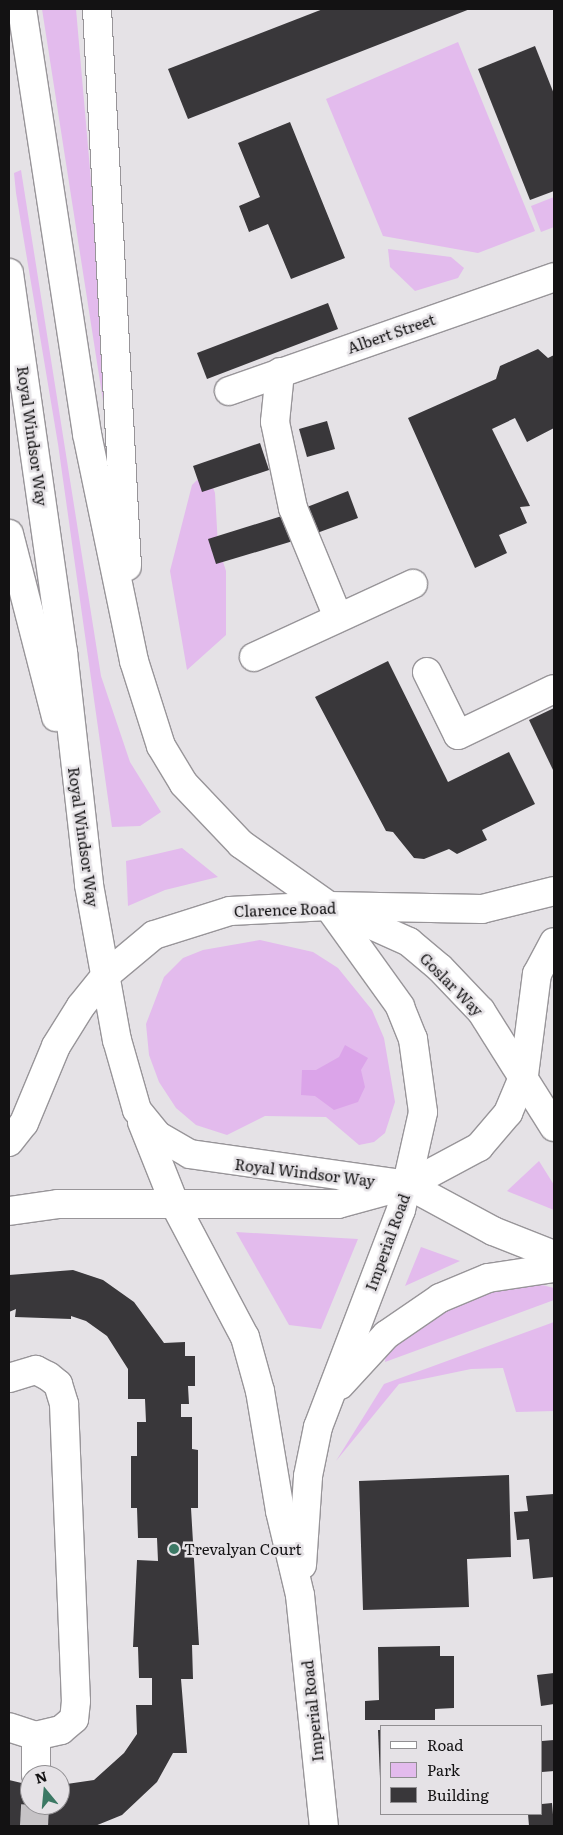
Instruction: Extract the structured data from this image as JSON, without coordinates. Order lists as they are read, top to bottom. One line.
{"streets":{"main road":["Albert Street","Royal Windsor Way","Clarence Road","Goslar Way","Imperial Road"]},"crossings":[["Royal Windsor Way","Clarence Road"],["Royal Windsor Way","Imperial Road"],["Clarence Road","Goslar Way"],["Clarence Road","Imperial Road"],["Goslar Way","Imperial Road"]],"places":["Trevalyan Court"],"legend":["Road","Park","Building"],"north":"top"}
